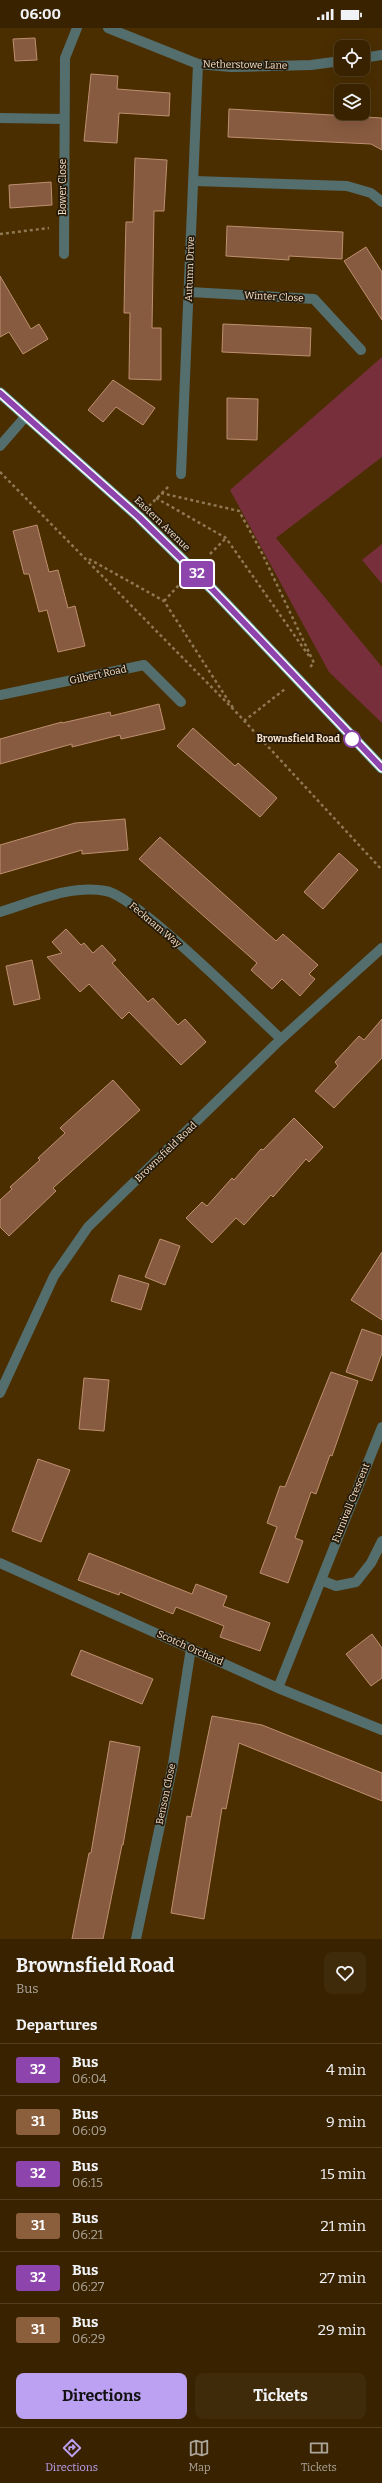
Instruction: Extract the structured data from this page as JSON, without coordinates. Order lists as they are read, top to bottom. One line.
{"streets":{"highway":["Eastern Avenue"],"street":["Netherstowe Lane","Bower Close","Autumn Drive","Winter Close","Gilbert Road","Fecknam Way","Brownsfield Road","Furnivall Crescent","Scotch Orchard","Benson Close"]},"crossings":[["Netherstowe Lane","Autumn Drive"],["Autumn Drive","Winter Close"],["Fecknam Way","Brownsfield Road"],["Furnivall Crescent","Scotch Orchard"],["Scotch Orchard","Benson Close"]],"places":["Brownsfield Road"],"lines":["bus line 32"],"page":{"status":"06:00","on_map":"32","heading":[["Brownsfield Road","Bus"],"Departures"],"list":[{"mark":"32","name":"Bus","note":"06:04","value":"4 min"},{"mark":"31","name":"Bus","note":"06:09","value":"9 min"},{"mark":"32","name":"Bus","note":"06:15","value":"15 min"},{"mark":"31","name":"Bus","note":"06:21","value":"21 min"},{"mark":"32","name":"Bus","note":"06:27","value":"27 min"},{"mark":"31","name":"Bus","note":"06:29","value":"29 min"}],"buttons":["Directions","Tickets"],"tabs":["Directions","Map","Tickets"]}}
